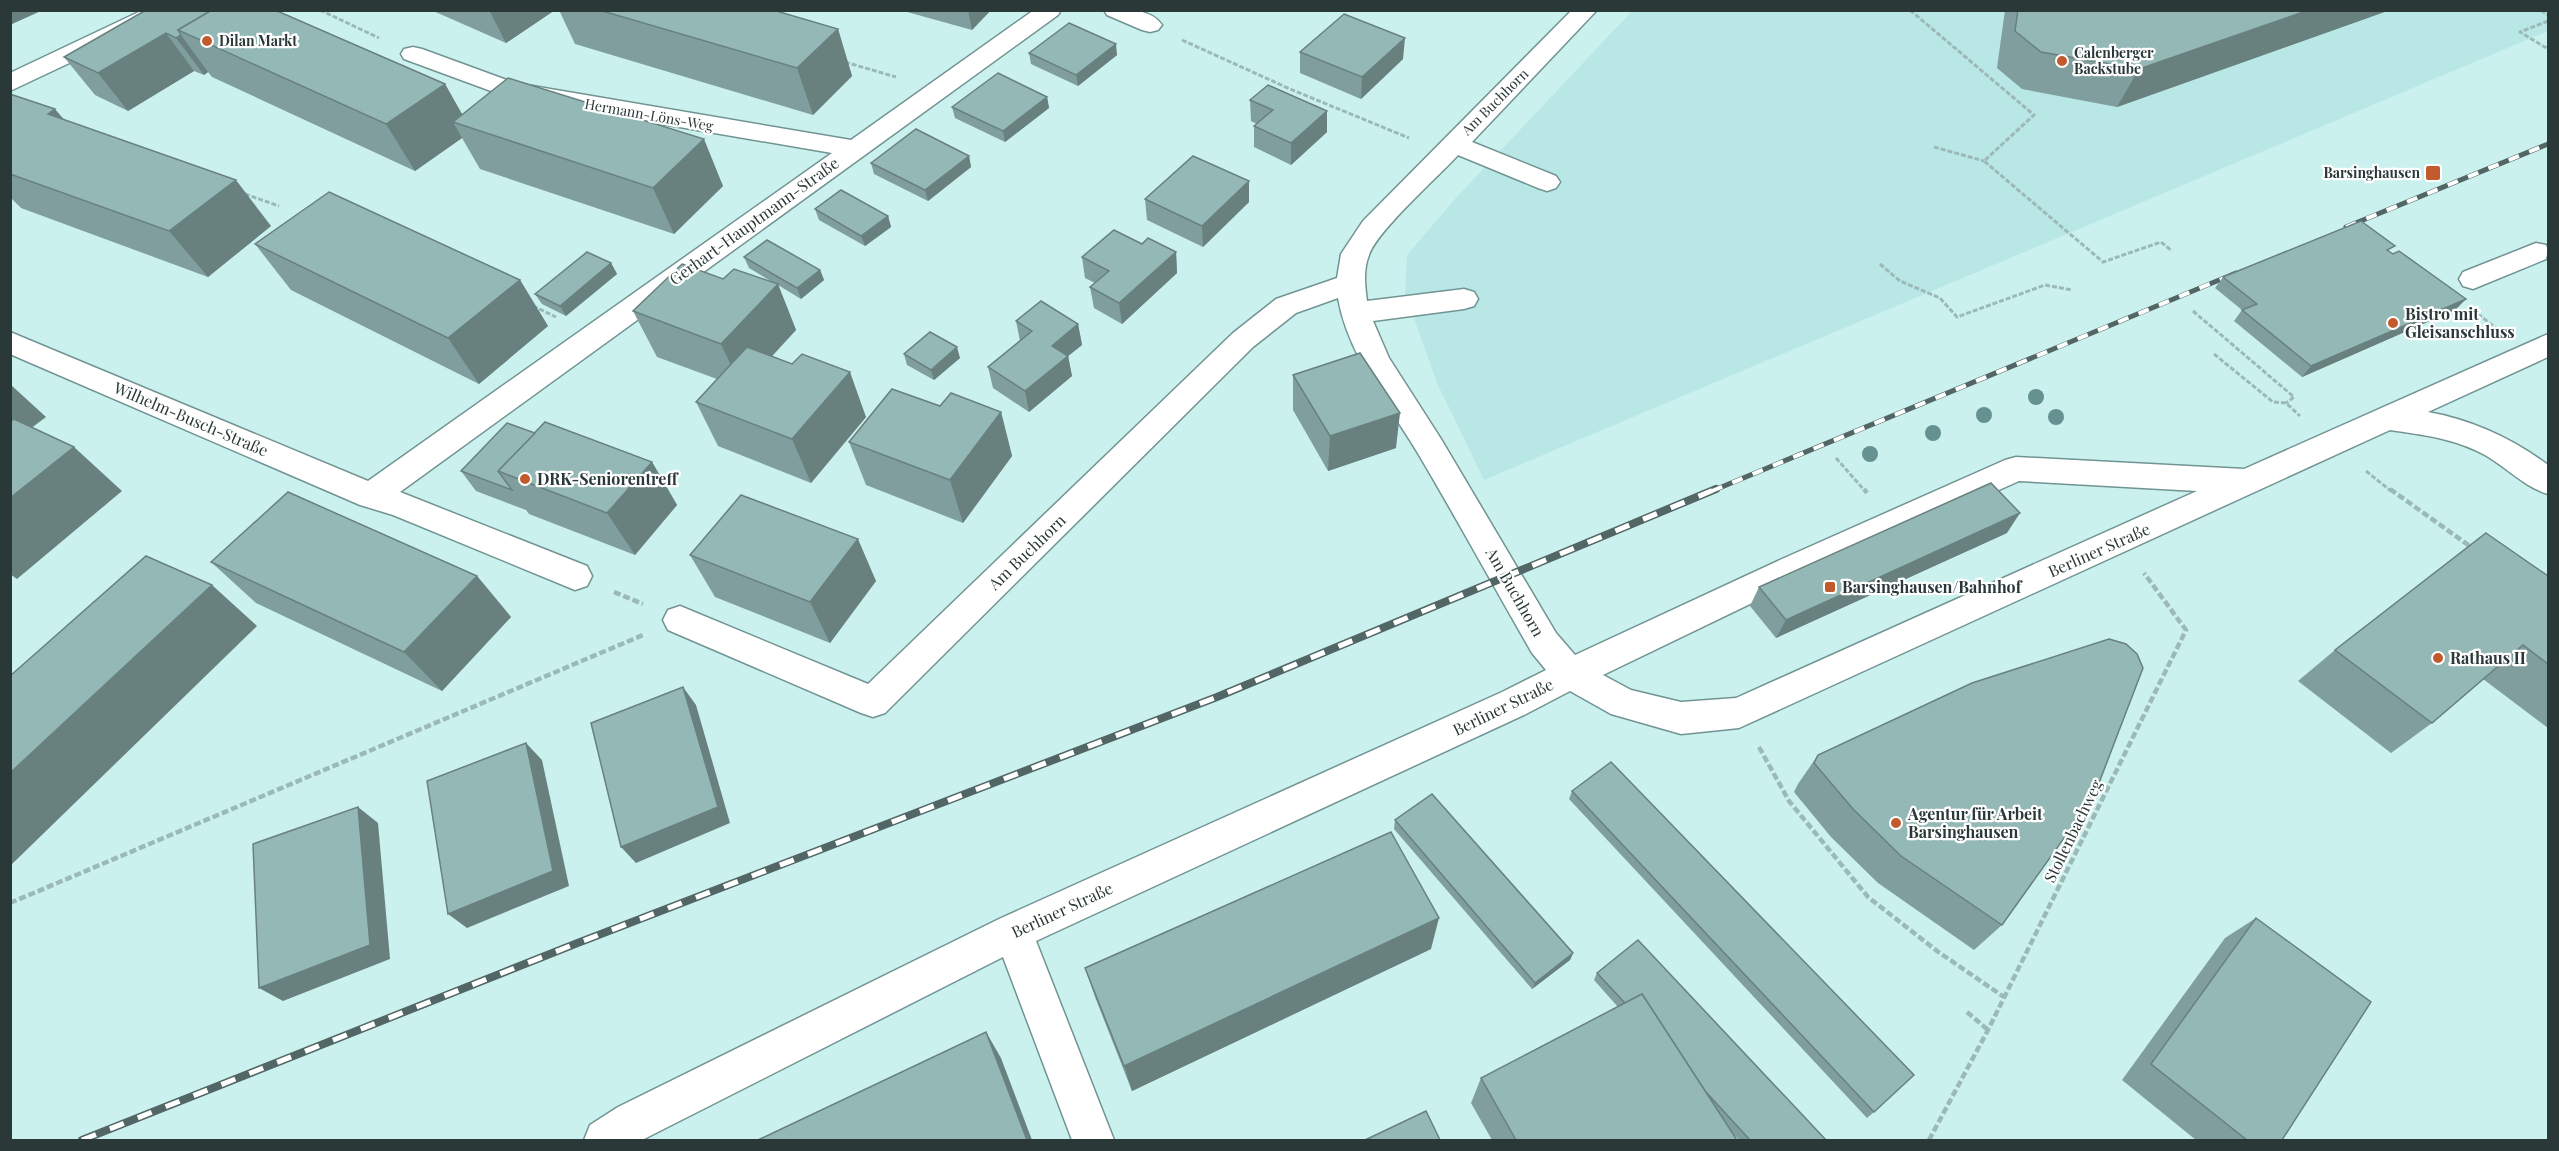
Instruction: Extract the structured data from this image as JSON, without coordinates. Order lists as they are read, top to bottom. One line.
{"streets":{"street":["Am Buchhorn","Hermann-Löns-Weg","Gerhart-Hauptmann-Straße","Wilhelm-Busch-Straße","Berliner Straße"],"path":["Stollenbachweg"]},"crossings":[["Am Buchhorn","Berliner Straße"],["Hermann-Löns-Weg","Gerhart-Hauptmann-Straße"],["Gerhart-Hauptmann-Straße","Wilhelm-Busch-Straße"],["Berliner Straße","Stollenbachweg"]],"places":{"other":["Dilan Markt","Calenberger Backstube","Bistro mit Gleisanschluss","DRK-Seniorentreff","Rathaus II","Agentur für Arbeit Barsinghausen"],"transit":["Barsinghausen","Barsinghausen/Bahnhof"]}}
